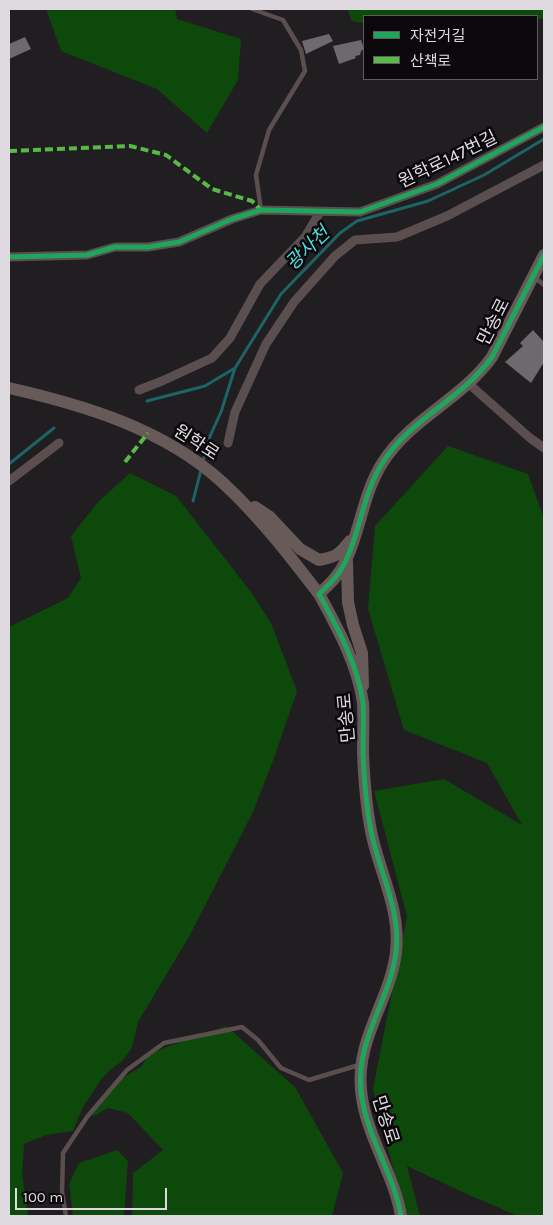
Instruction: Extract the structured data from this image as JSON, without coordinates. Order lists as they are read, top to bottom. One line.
{"streets":{"street":["원학로147번길","만송로","원학로"]},"crossings":[["만송로","원학로"]],"water":["광사천"],"legend":["자전거길","산책로"],"scale_bar":"100 m"}
